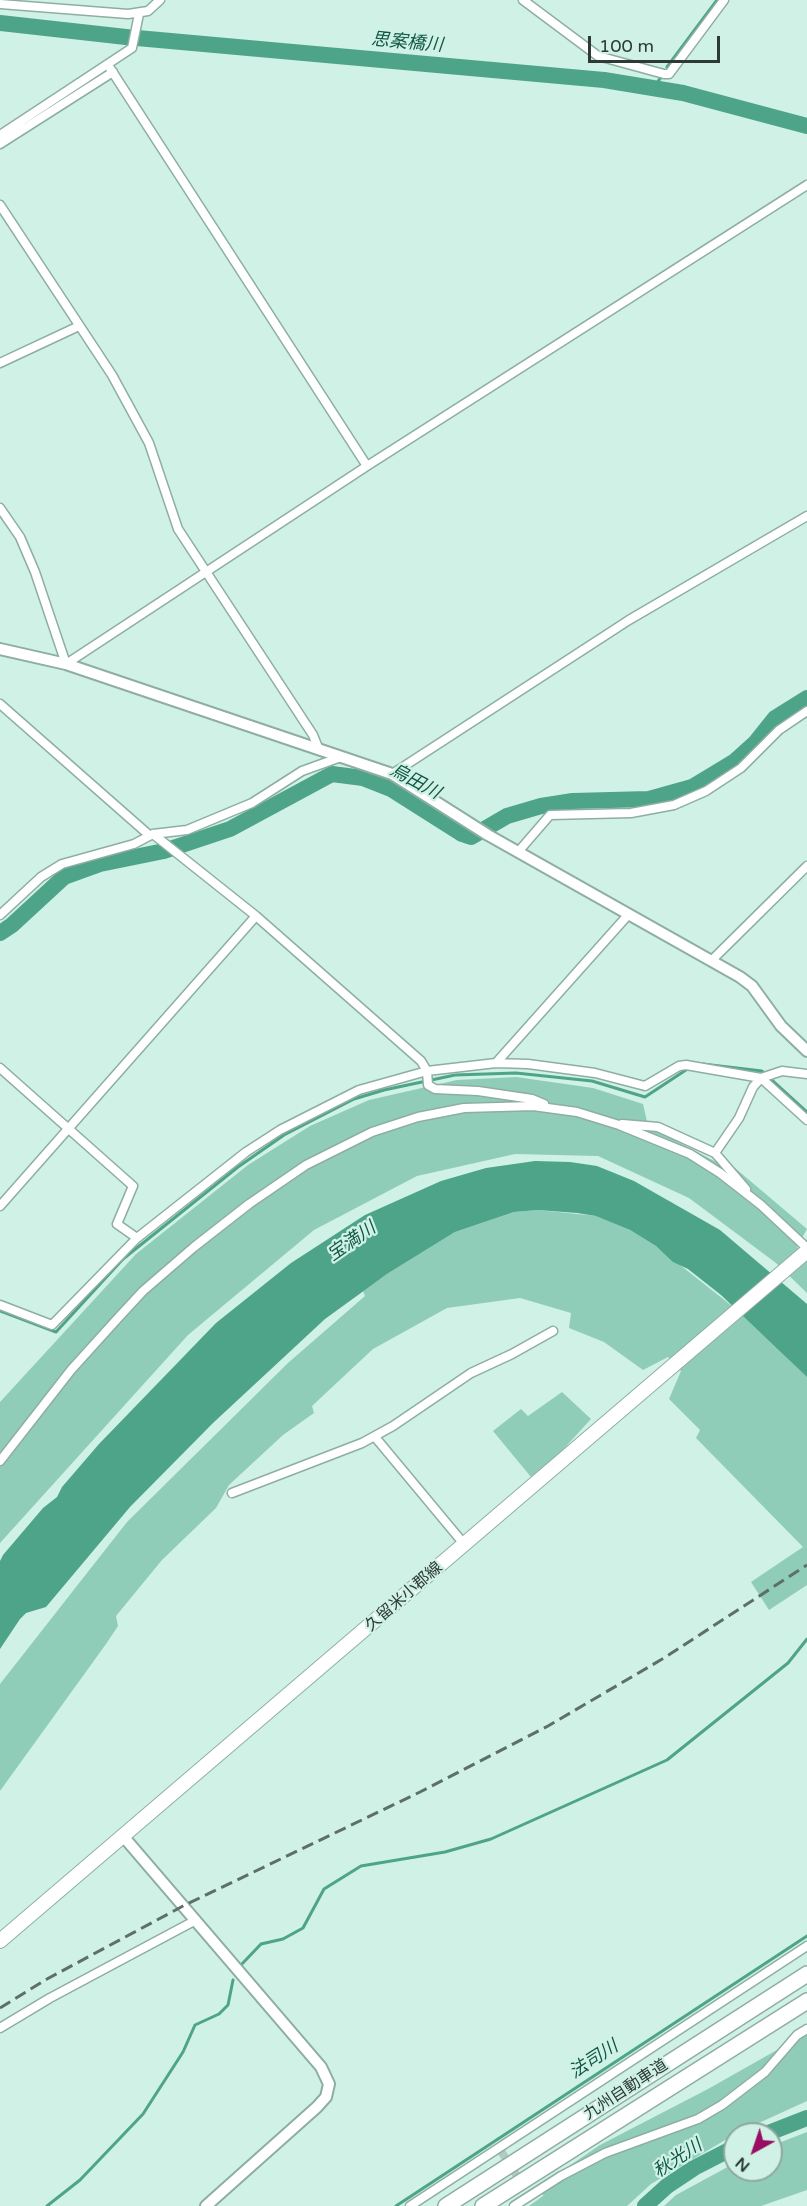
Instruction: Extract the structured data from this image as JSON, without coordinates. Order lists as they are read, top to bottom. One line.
{"streets":{"highway":["九州自動車道"],"main road":["久留米小郡線"]},"water":["思案橋川","烏田川","宝満川","法司川","秋光川"],"scale_bar":"100 m","north":"bottom left"}
